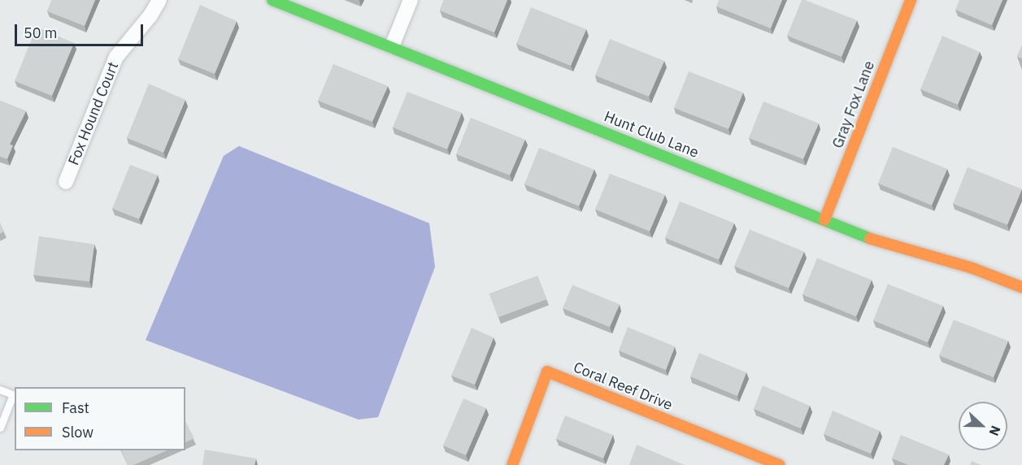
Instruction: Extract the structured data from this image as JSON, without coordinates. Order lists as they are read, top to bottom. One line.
{"streets":{"street":["Gray Fox Lane","Fox Hound Court","Hunt Club Lane","Coral Reef Drive"]},"crossings":[["Gray Fox Lane","Hunt Club Lane"]],"legend":["Fast","Slow"],"scale_bar":"50 m","north":"right"}
